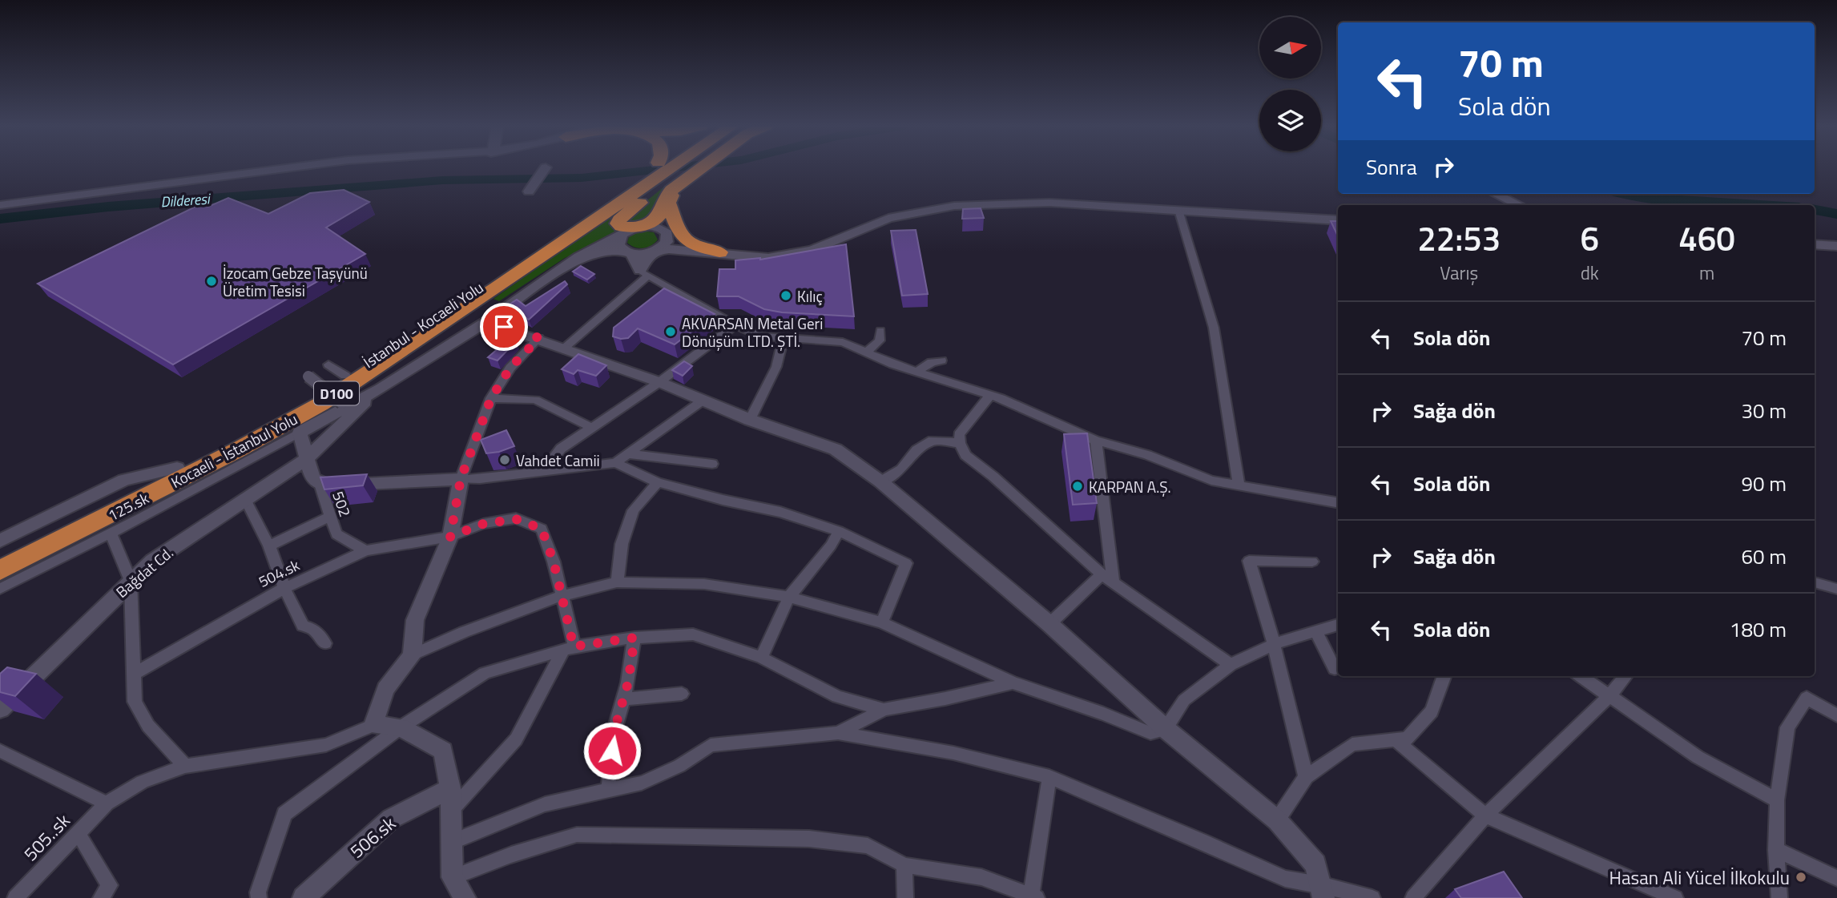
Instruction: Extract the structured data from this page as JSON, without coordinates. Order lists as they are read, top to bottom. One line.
{"streets":{"highway":["İstanbul - Kocaeli Yolu","D100","Kocaeli - İstanbul Yolu"],"main road":["Bağdat Cd.","506.sk"],"street":["502","125.sk","504.sk","505..sk"]},"crossings":[["İstanbul - Kocaeli Yolu","Kocaeli - İstanbul Yolu"],["502","504.sk"]],"water":["Dilderesi"],"places":["İzocam Gebze Taşyünü Üretim Tesisi","Kılıç","AKVARSAN Metal Geri Dönüşüm LTD. ŞTİ.","Vahdet Camii","KARPAN A.Ş.","Hasan Ali Yücel İlkokulu"],"north":"right","page":{"turn":["70 m","Sola dön"],"then":"Sonra","eta":["22:53","Varış","6","dk","460","m"],"list":[{"name":"Sola dön","value":"70 m"},{"name":"Sağa dön","value":"30 m"},{"name":"Sola dön","value":"90 m"},{"name":"Sağa dön","value":"60 m"},{"name":"Sola dön","value":"180 m"}]}}
